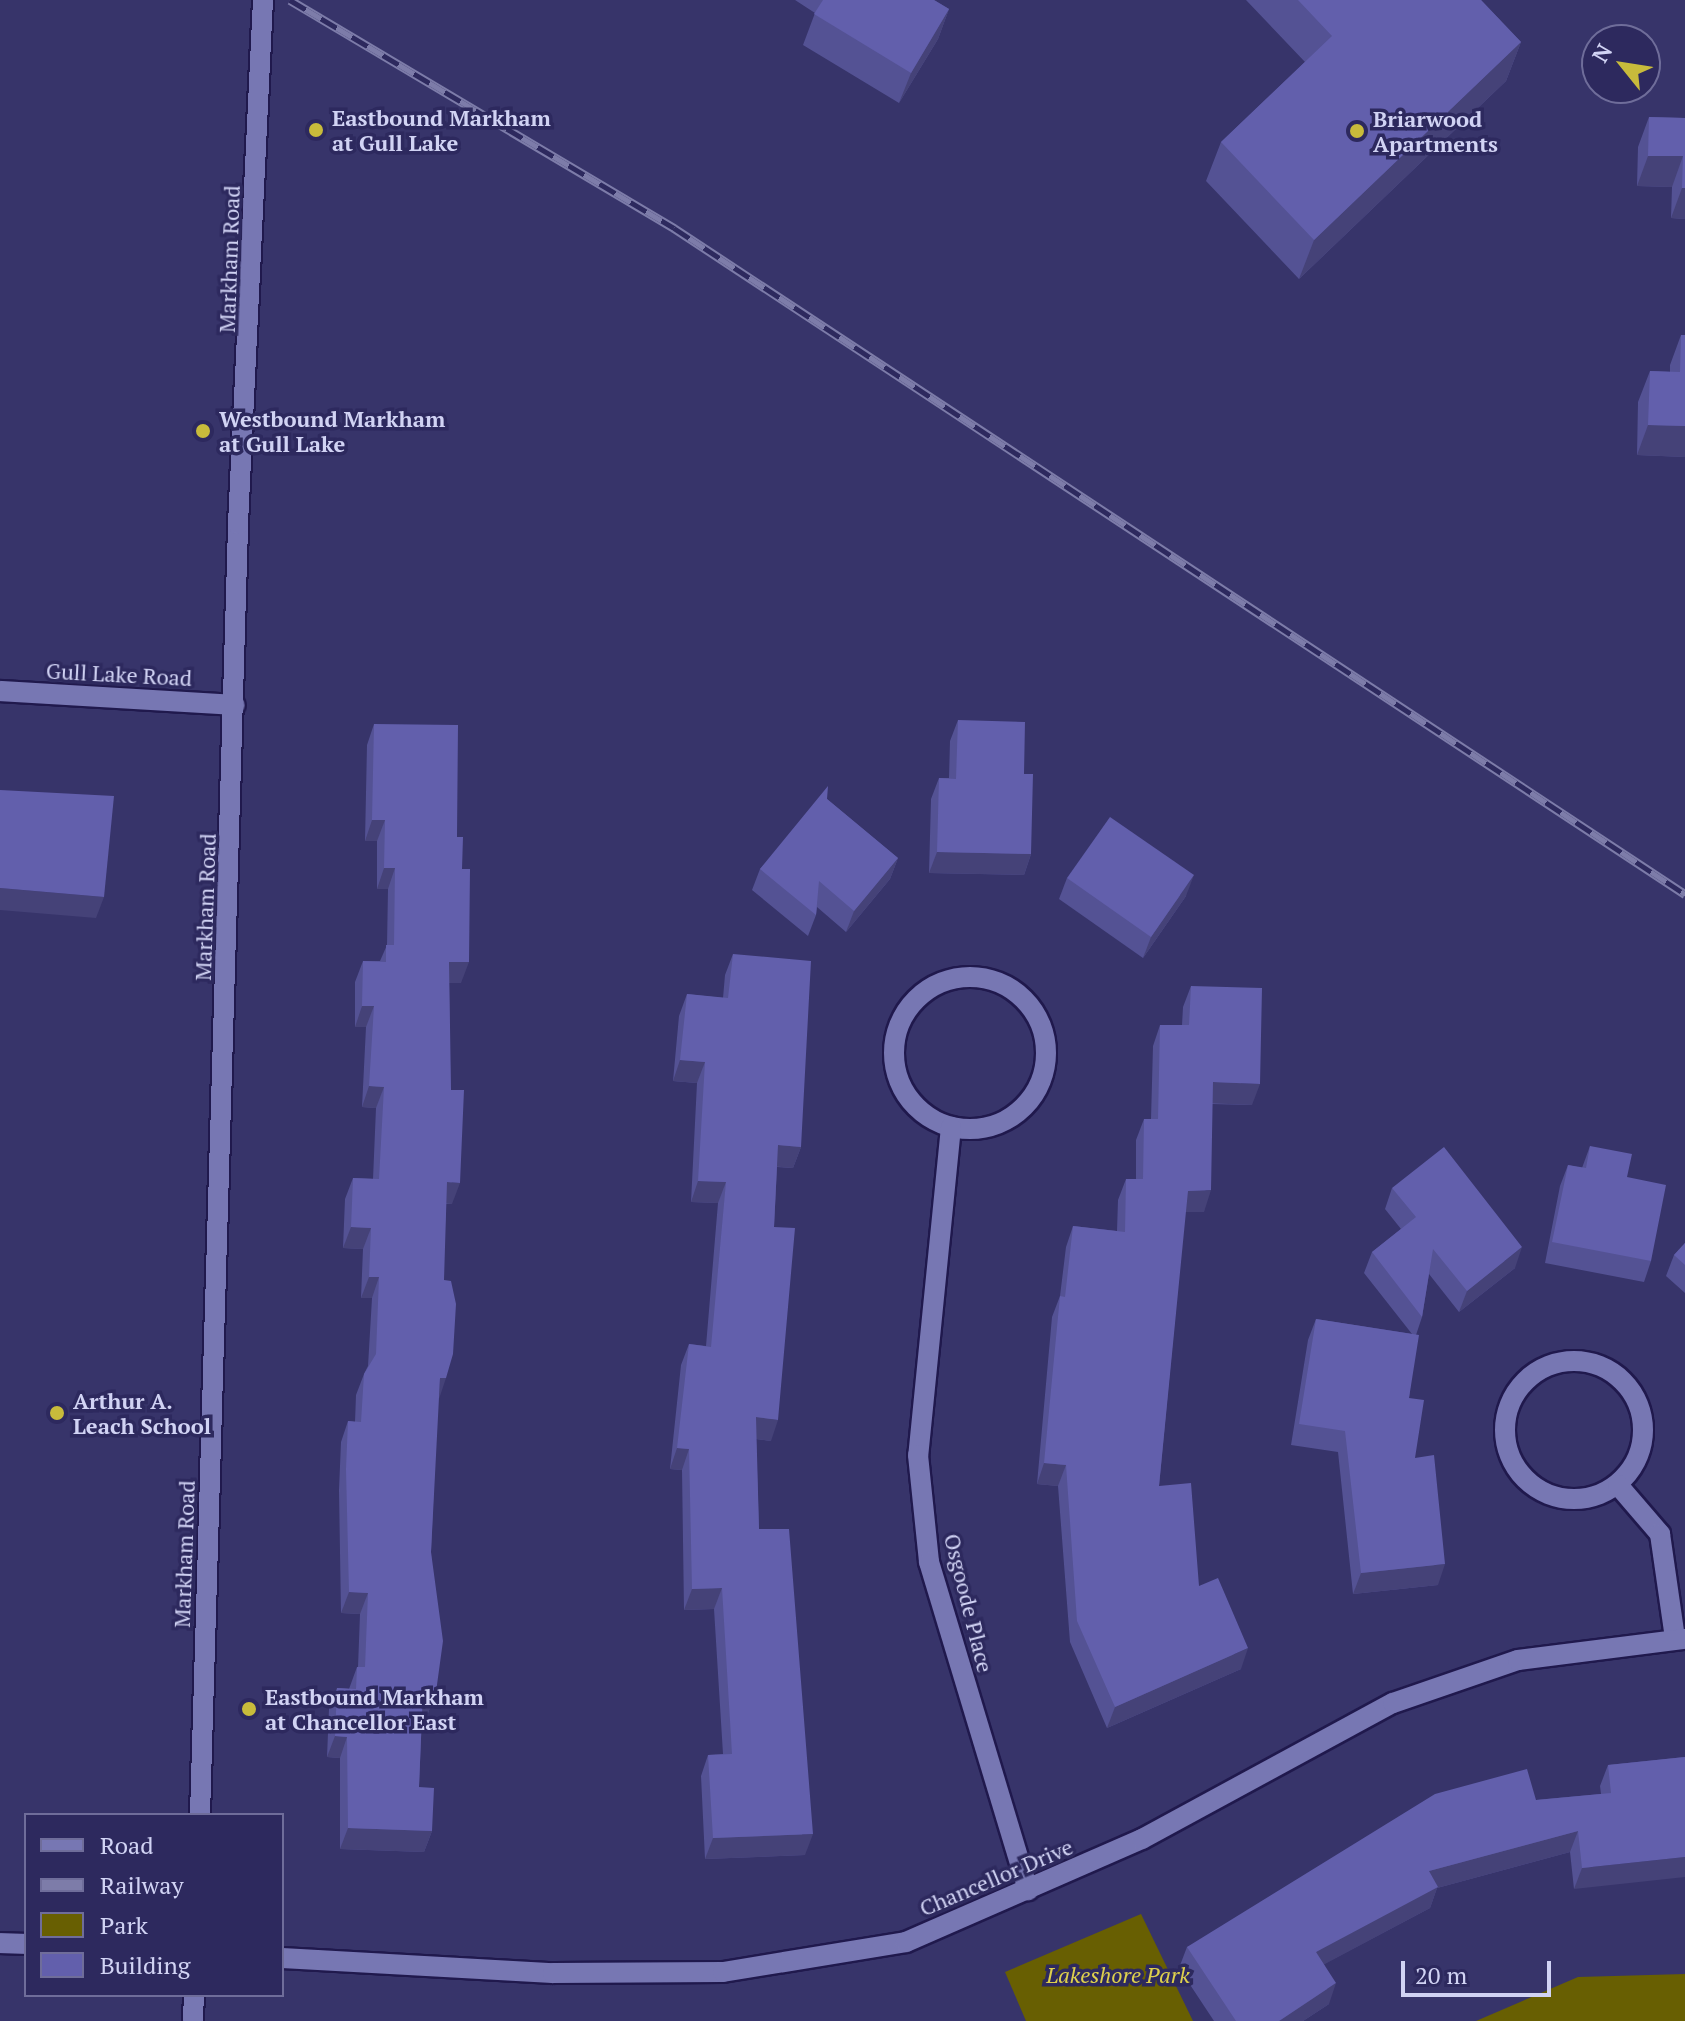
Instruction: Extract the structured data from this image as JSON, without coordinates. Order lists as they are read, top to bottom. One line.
{"streets":{"street":["Markham Road","Gull Lake Road","Osgoode Place","Chancellor Drive"]},"crossings":[["Markham Road","Gull Lake Road"],["Osgoode Place","Chancellor Drive"]],"parks":["Lakeshore Park"],"places":["Eastbound Markham at Gull Lake","Briarwood Apartments","Westbound Markham at Gull Lake","Arthur A. Leach School","Eastbound Markham at Chancellor East"],"legend":["Road","Railway","Park","Building"],"scale_bar":"20 m","north":"top left"}
